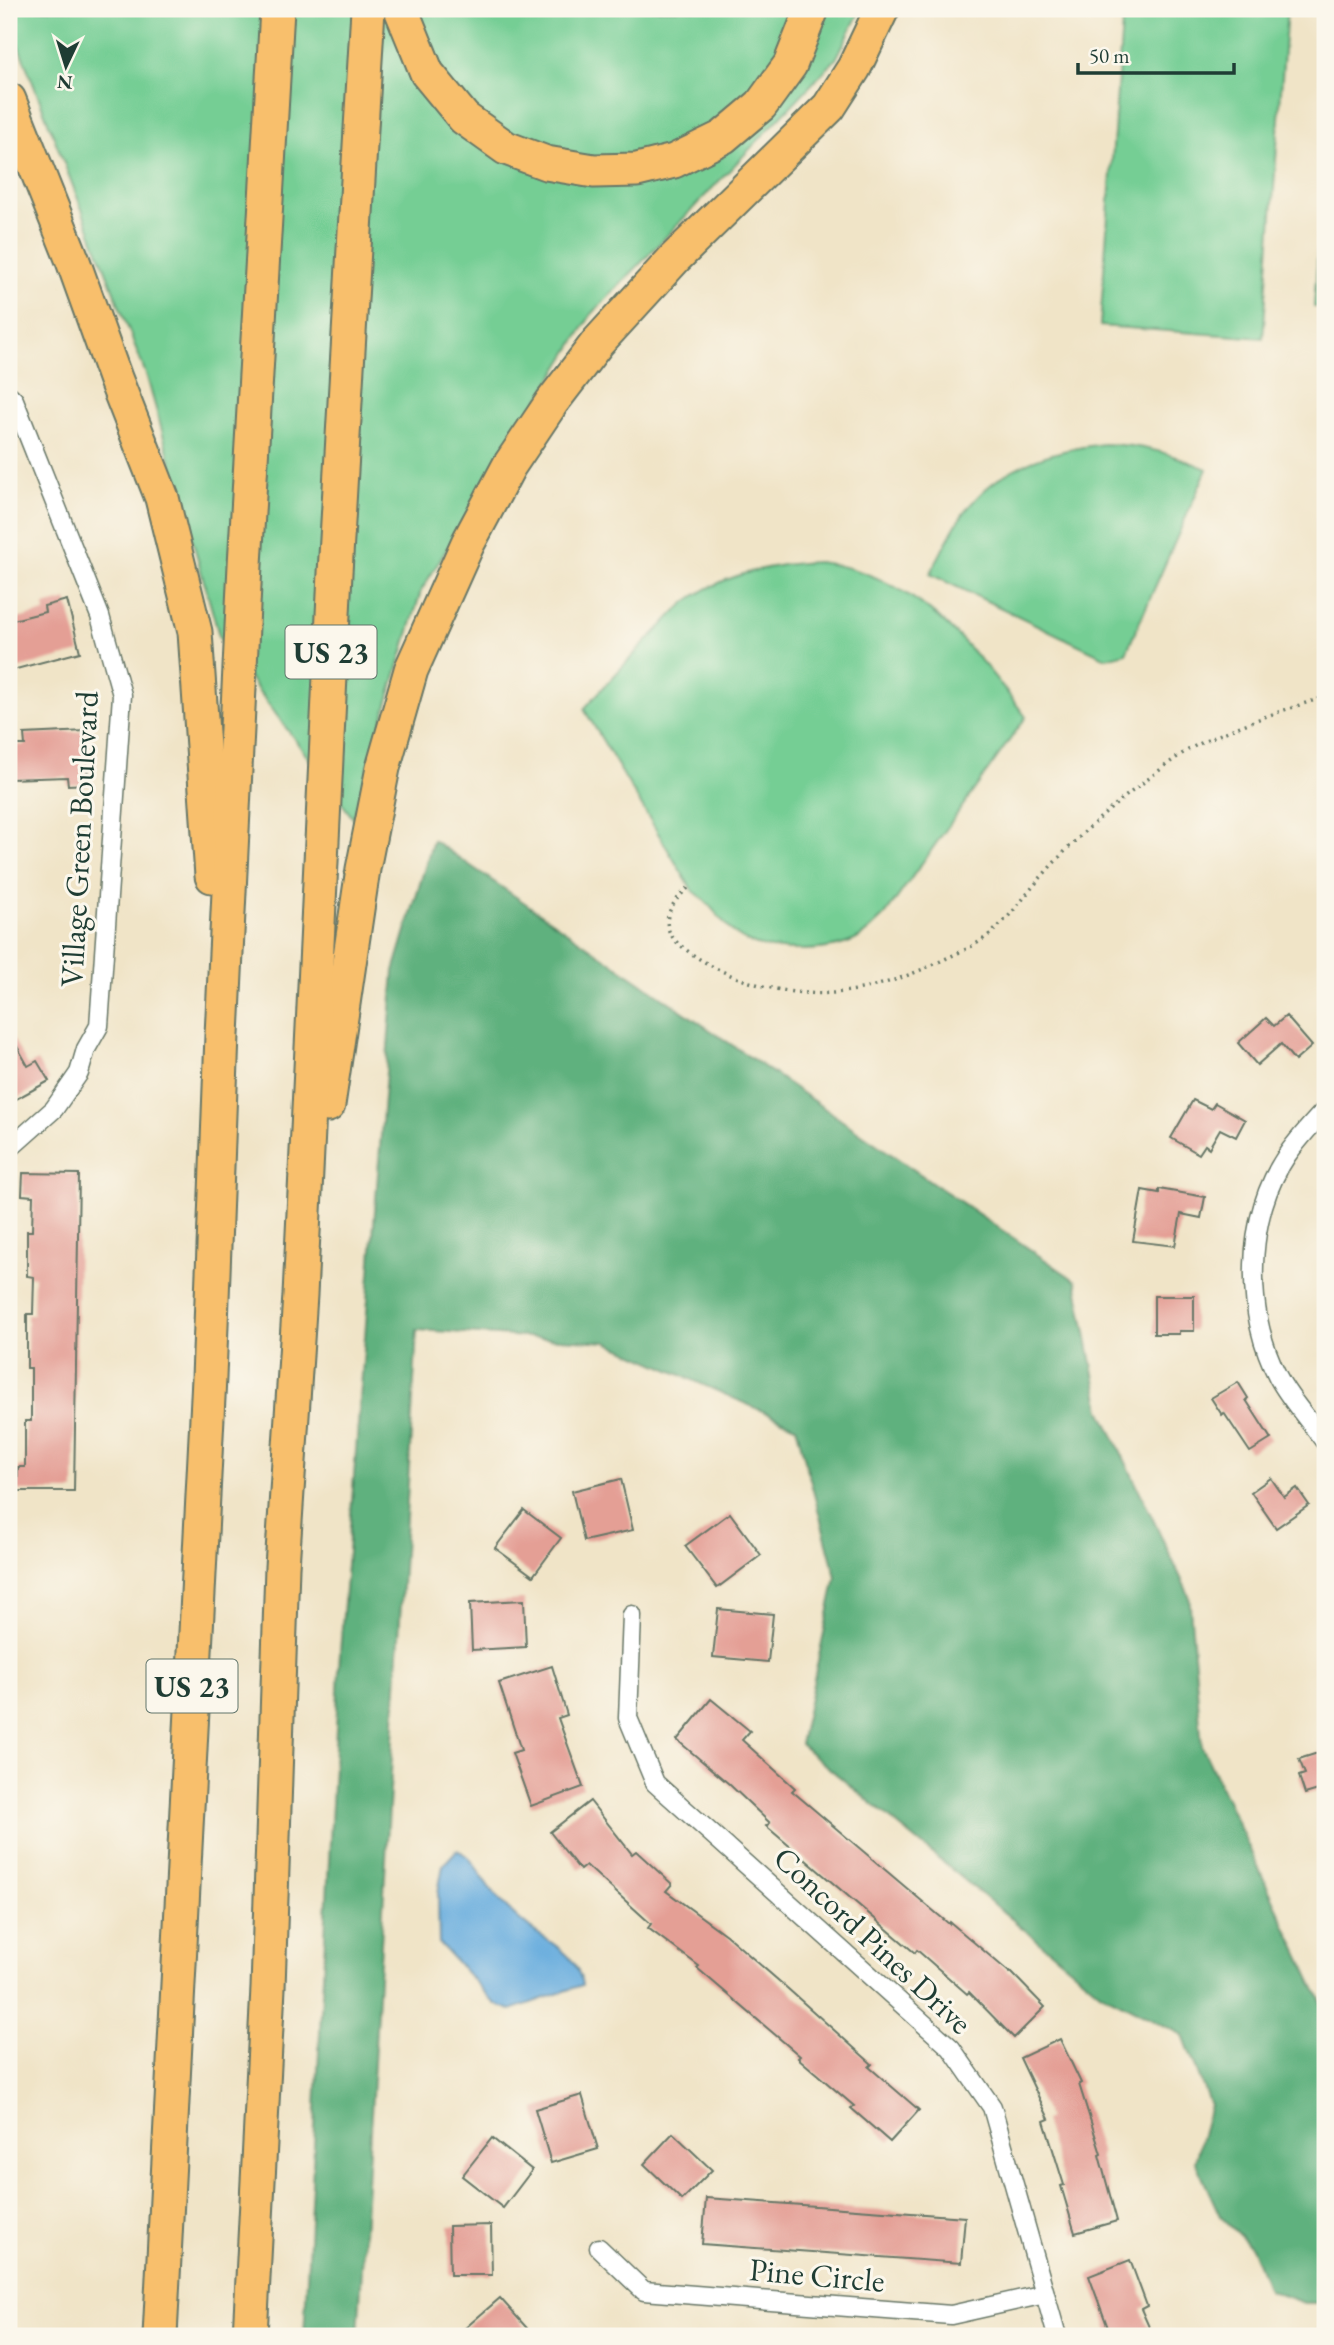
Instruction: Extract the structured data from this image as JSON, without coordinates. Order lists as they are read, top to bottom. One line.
{"streets":{"highway":["US 23"],"street":["Village Green Boulevard","Concord Pines Drive","Pine Circle"]},"crossings":[["Concord Pines Drive","Pine Circle"]],"scale_bar":"50 m","north":"bottom"}
